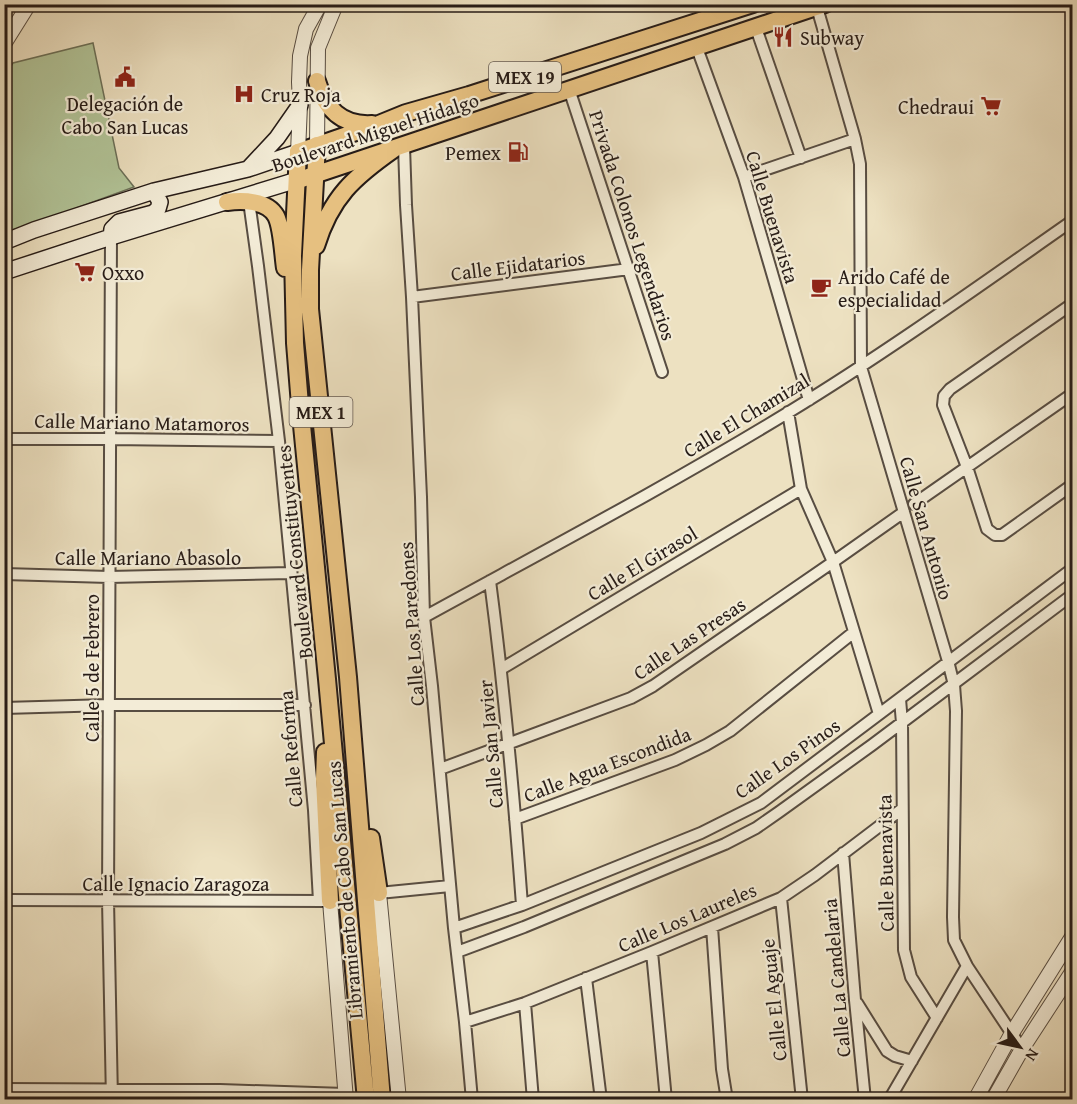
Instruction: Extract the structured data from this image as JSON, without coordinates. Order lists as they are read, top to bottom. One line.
{"streets":{"main road":["MEX 19","Boulevard Miguel Hidalgo","MEX 1","Boulevard Constituyentes","Libramiento de Cabo San Lucas"],"street":["Calle Buenavista","Privada Colonos Legendarios","Calle Ejidatarios","Calle El Chamizal","Calle Mariano Matamoros","Calle San Antonio","Calle Mariano Abasolo","Calle El Girasol","Calle Los Paredones","Calle Las Presas","Calle 5 de Febrero","Calle San Javier","Calle Reforma","Calle Los Pinos","Calle Agua Escondida","Calle Ignacio Zaragoza","Calle Los Laureles","Calle La Candelaria","Calle El Aguaje"]},"crossings":[["Boulevard Miguel Hidalgo","Calle Buenavista"],["Boulevard Miguel Hidalgo","Privada Colonos Legendarios"],["Boulevard Miguel Hidalgo","Calle San Antonio"],["Boulevard Miguel Hidalgo","Boulevard Constituyentes"],["Boulevard Miguel Hidalgo","Calle Los Paredones"],["Boulevard Miguel Hidalgo","Calle 5 de Febrero"],["Calle Buenavista","Calle El Chamizal"],["Calle Buenavista","Calle Los Pinos"],["Calle Buenavista","Calle Los Laureles"],["Privada Colonos Legendarios","Calle Ejidatarios"],["Calle Ejidatarios","Calle Los Paredones"],["Calle El Chamizal","Calle San Antonio"],["Calle El Chamizal","Calle Los Paredones"],["Calle El Chamizal","Calle San Javier"],["Calle Mariano Matamoros","Calle 5 de Febrero"],["Calle Mariano Matamoros","Calle Reforma"],["Calle San Antonio","Calle Las Presas"],["Calle San Antonio","Calle Los Pinos"],["Boulevard Constituyentes","Calle Ignacio Zaragoza"],["Boulevard Constituyentes","Libramiento de Cabo San Lucas"],["Calle Mariano Abasolo","Calle 5 de Febrero"],["Calle Mariano Abasolo","Calle Reforma"],["Calle El Girasol","Calle San Javier"],["Calle Los Paredones","Calle Las Presas"],["Calle Los Paredones","Calle Los Pinos"],["Calle Los Paredones","Calle Los Laureles"],["Calle Las Presas","Calle San Javier"],["Calle 5 de Febrero","Calle Ignacio Zaragoza"],["Calle San Javier","Calle Los Pinos"],["Calle San Javier","Calle Agua Escondida"],["Calle Reforma","Calle Ignacio Zaragoza"],["Calle Los Laureles","Calle La Candelaria"],["Calle Los Laureles","Calle El Aguaje"]],"places":{"restaurant":["Subway"],"public building":["Delegación de Cabo San Lucas"],"hospital":["Cruz Roja"],"supermarket":["Chedraui","Oxxo"],"fuel station":["Pemex"],"cafe":["Arido Café de especialidad"]},"north":"bottom right"}
